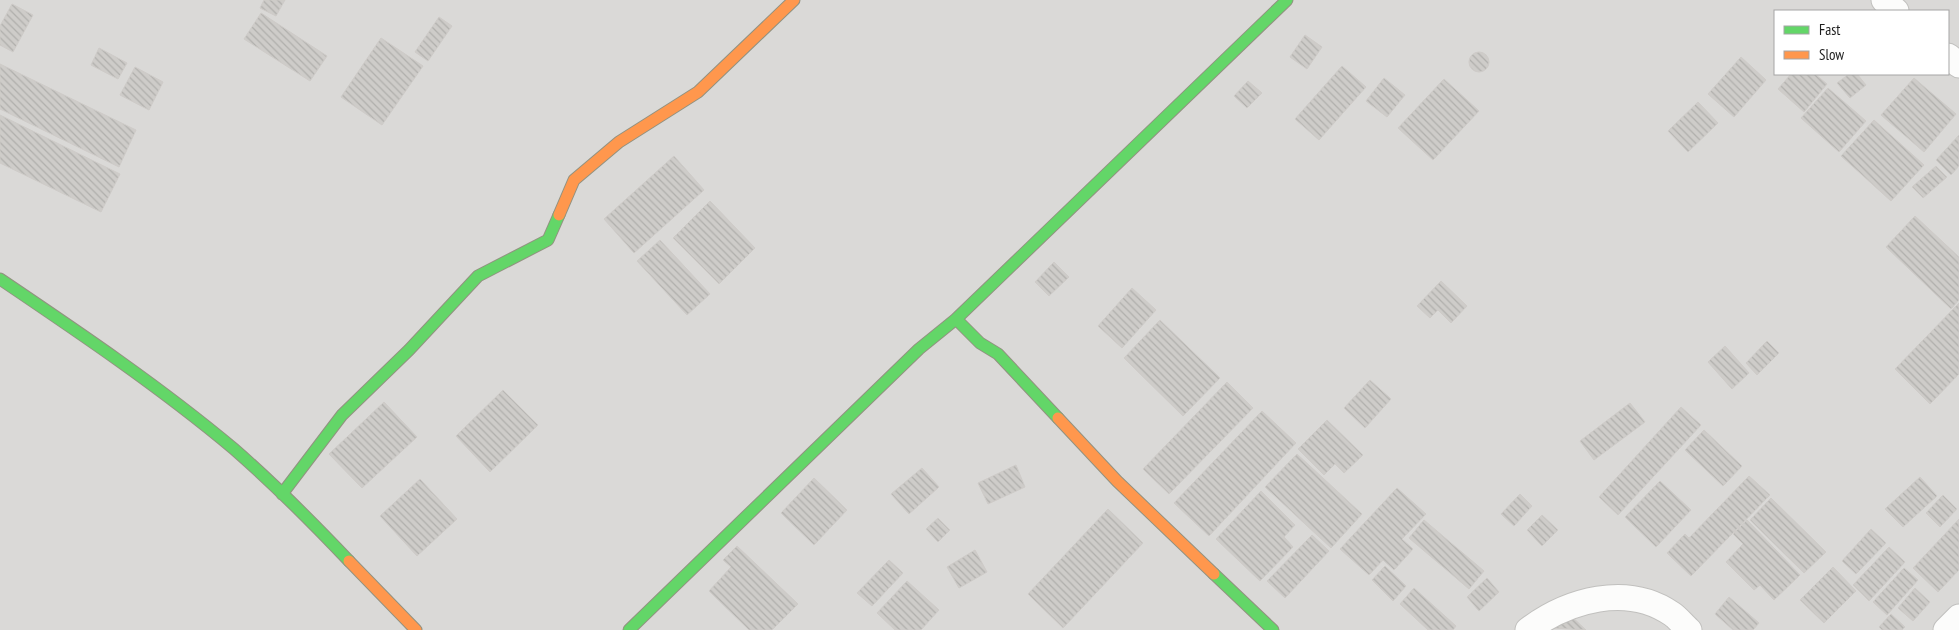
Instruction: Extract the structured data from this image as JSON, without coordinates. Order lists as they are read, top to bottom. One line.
{"legend":["Fast","Slow"]}
